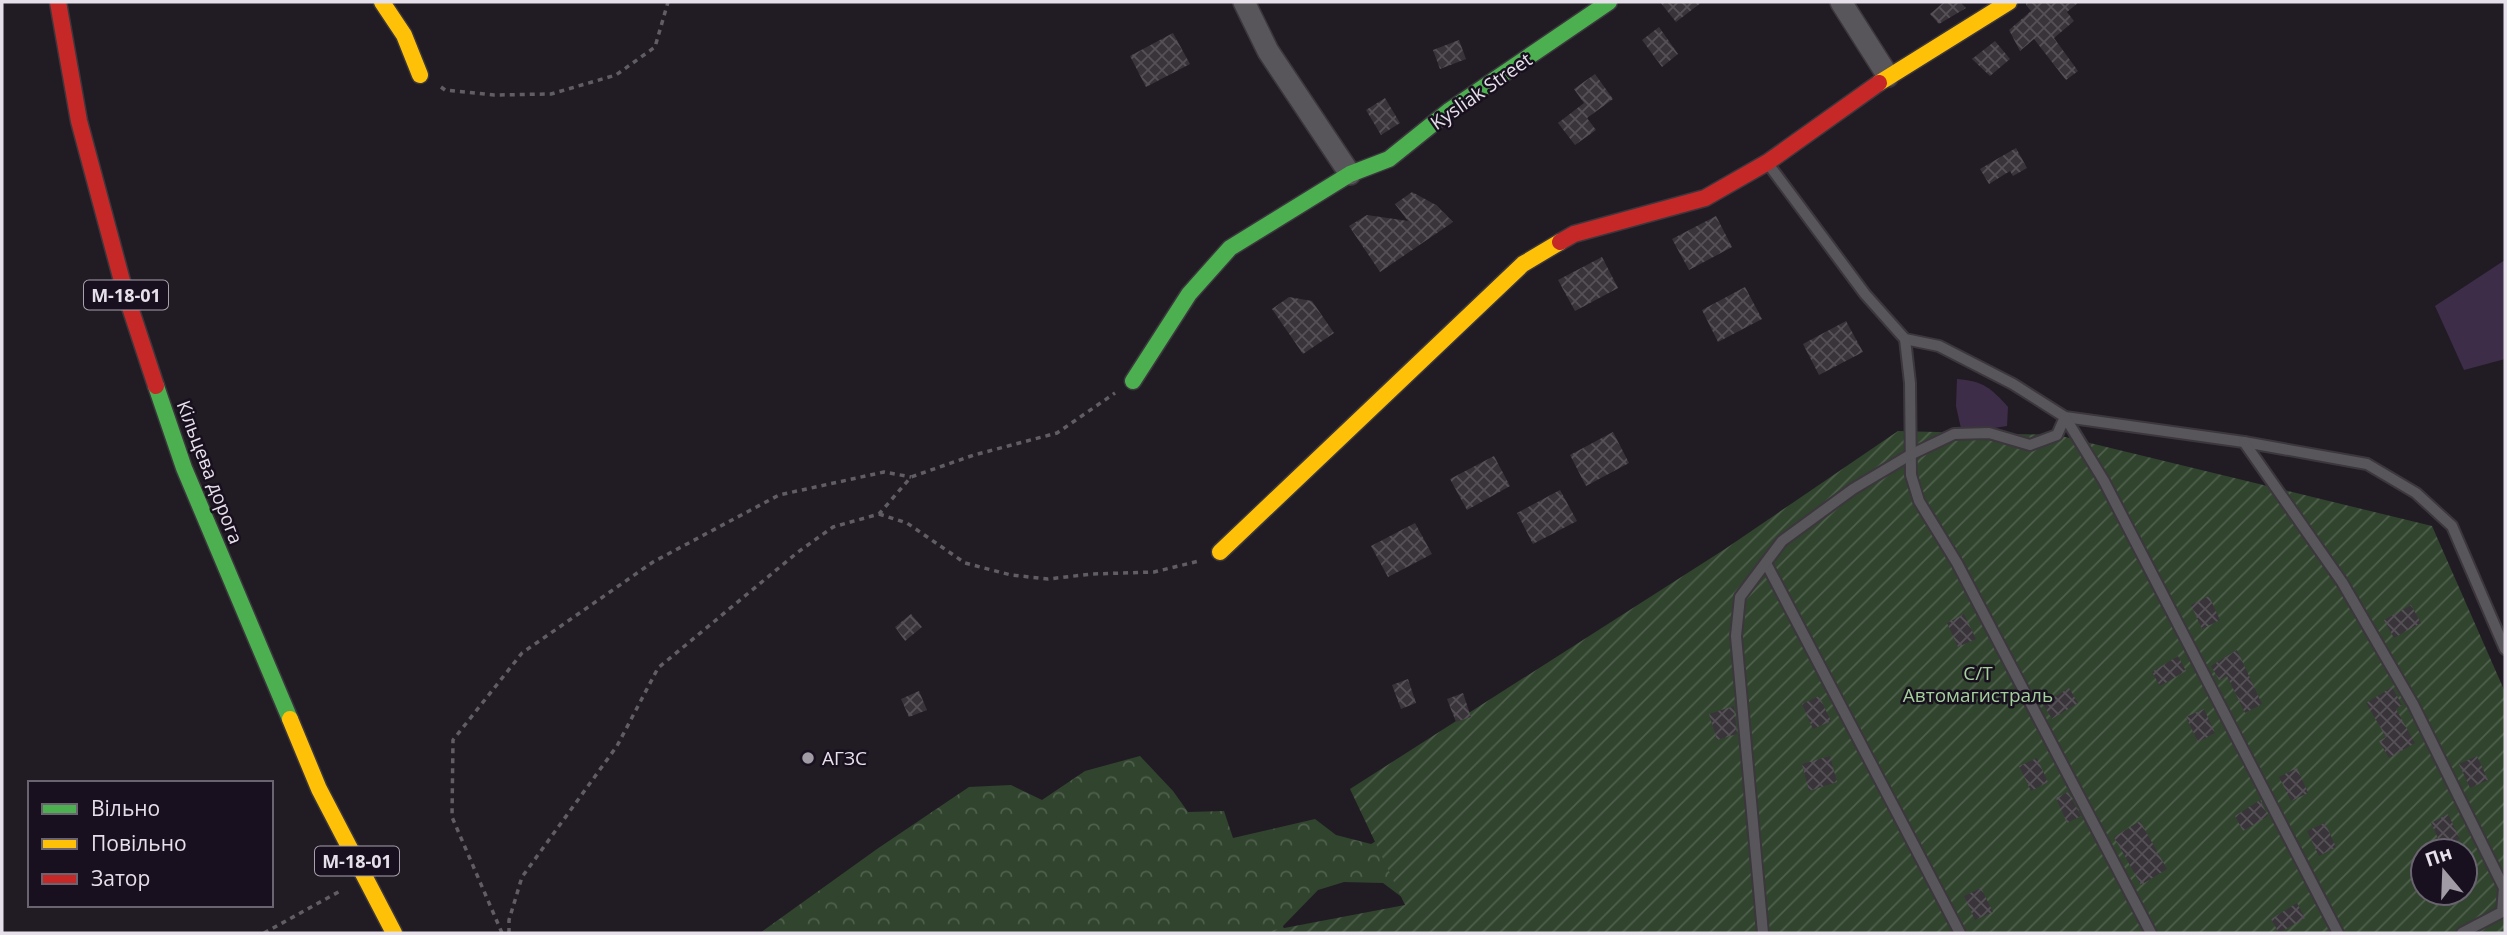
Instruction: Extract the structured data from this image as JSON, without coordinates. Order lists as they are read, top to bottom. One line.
{"streets":{"main road":["Kysliak Street","М-18-01","Кільцева дорога"]},"parks":["С/Т Автомагистраль"],"places":["АГЗС"],"legend":["Вільно","Повільно","Затор"],"north":"top"}
